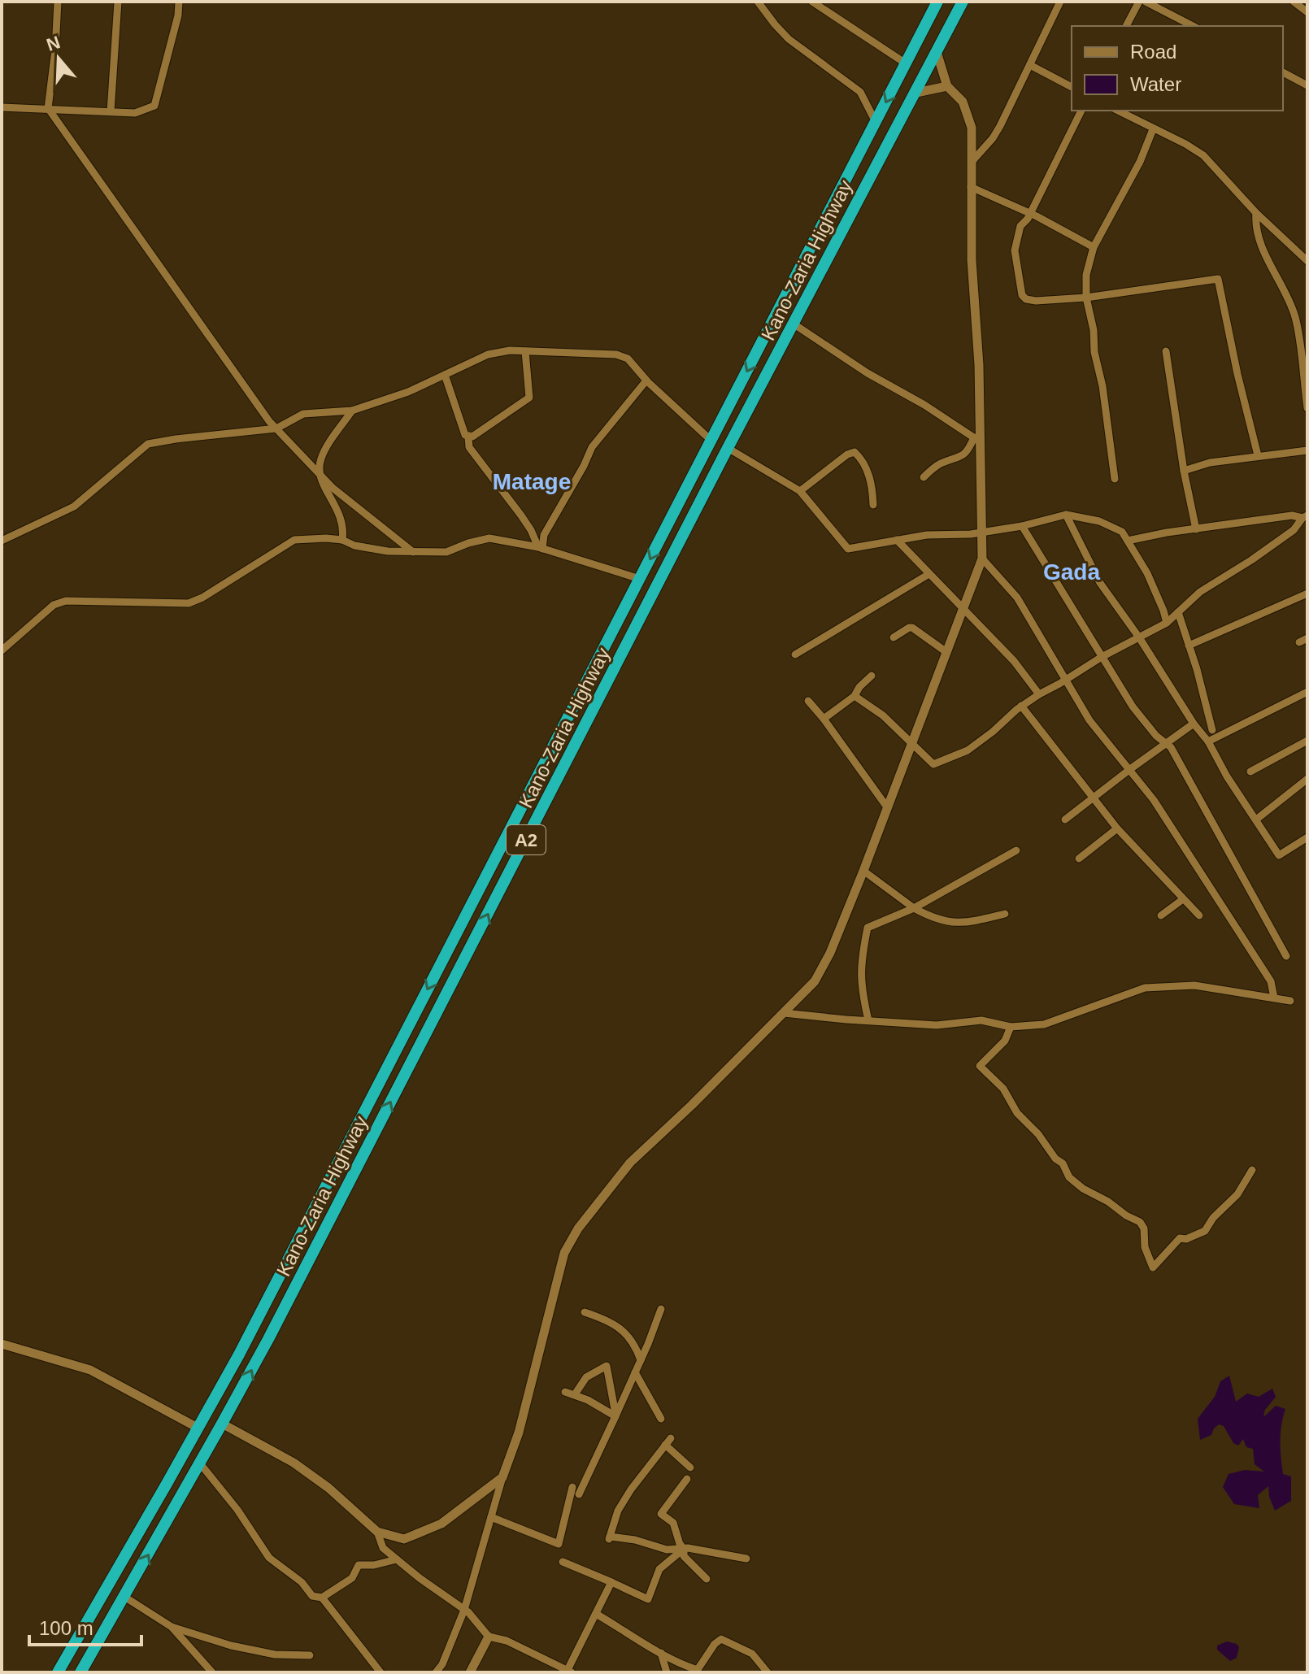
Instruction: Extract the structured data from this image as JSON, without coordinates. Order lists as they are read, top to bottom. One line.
{"streets":{"highway":["Kano-Zaria Highway","A2"]},"districts":["Matage","Gada"],"legend":["Road","Water"],"scale_bar":"100 m","north":"top"}
